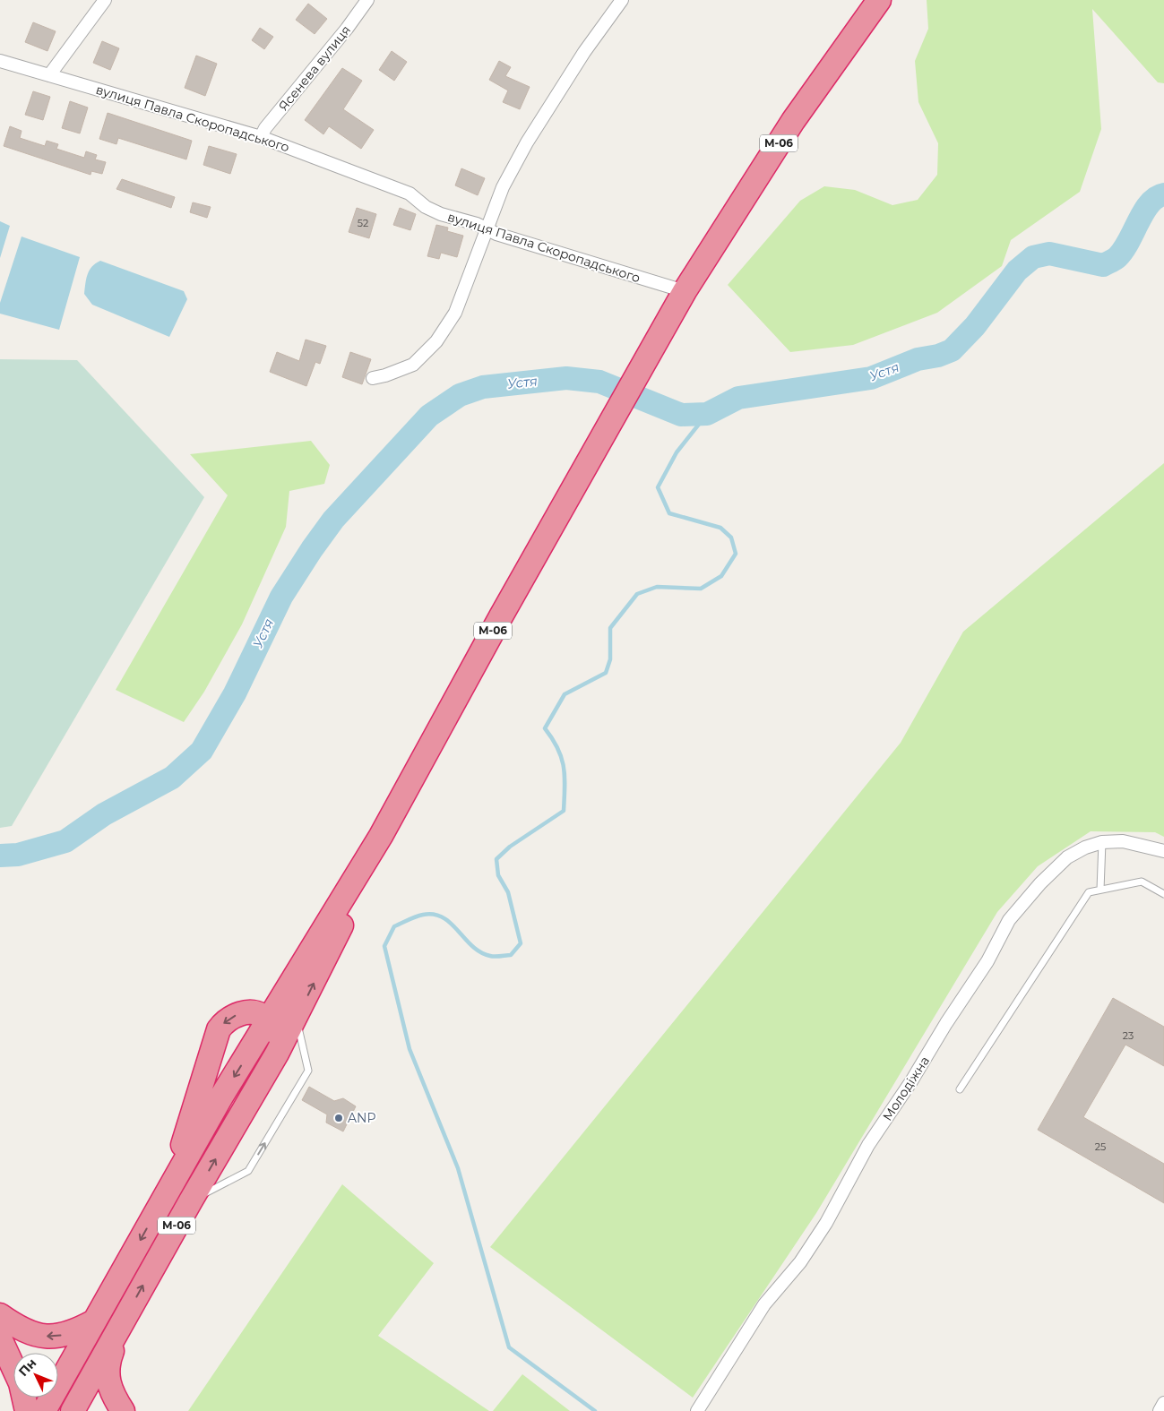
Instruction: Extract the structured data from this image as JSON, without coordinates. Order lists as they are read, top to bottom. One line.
{"streets":{"highway":["М-06"],"street":["Ясенева вулиця","вулиця Павла Скоропадського","Молодіжна"]},"crossings":[["Ясенева вулиця","вулиця Павла Скоропадського"],["вулиця Павла Скоропадського","М-06"]],"water":["Устя"],"places":["ANP"],"house_numbers":["52","23","25"],"north":"top left"}
